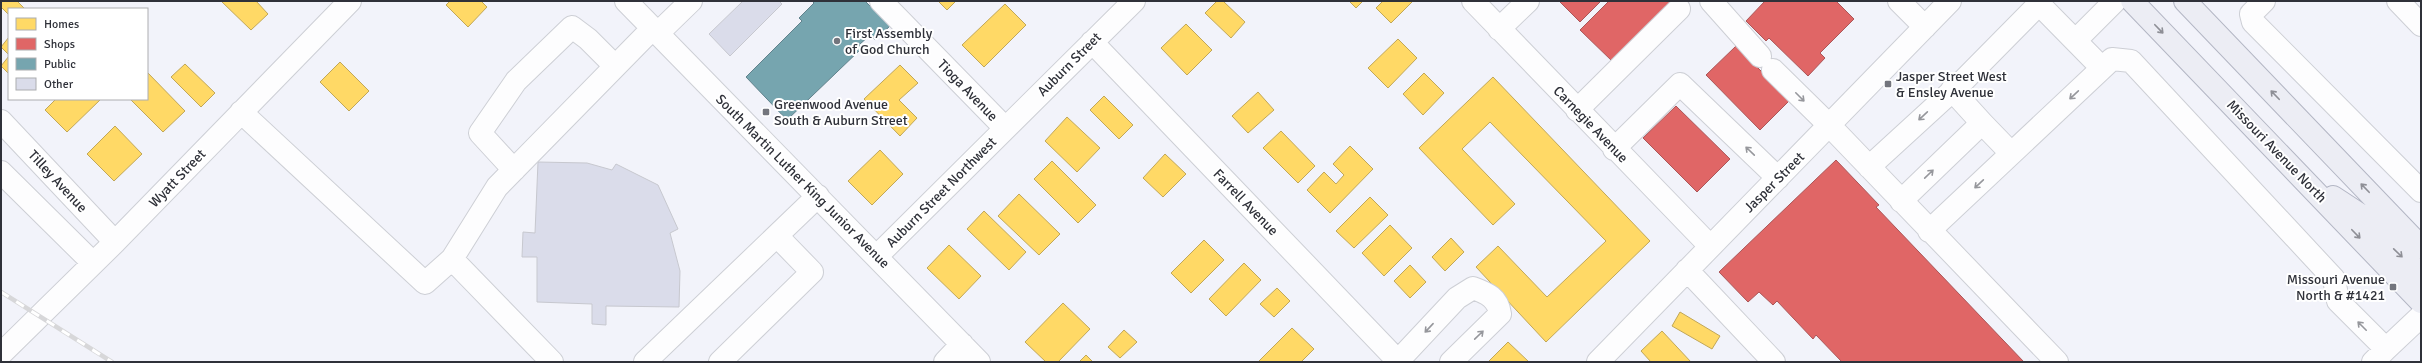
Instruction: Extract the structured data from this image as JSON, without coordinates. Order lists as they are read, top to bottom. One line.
{"streets":{"main road":["Missouri Avenue North"],"street":["Auburn Street","Tioga Avenue","Carnegie Avenue","Wyatt Street","Tilley Avenue","South Martin Luther King Junior Avenue","Jasper Street","Auburn Street Northwest","Farrell Avenue"]},"crossings":[["Auburn Street","Tioga Avenue"],["Auburn Street","Auburn Street Northwest"],["Auburn Street","Farrell Avenue"],["Tioga Avenue","Auburn Street Northwest"],["Carnegie Avenue","Jasper Street"],["Wyatt Street","Tilley Avenue"],["South Martin Luther King Junior Avenue","Auburn Street Northwest"]],"places":{"other":["First Assembly of God Church"],"transit":["Jasper Street West & Ensley Avenue","Greenwood Avenue South & Auburn Street","Missouri Avenue North & #1421"]},"legend":["Homes","Shops","Public","Other"]}
